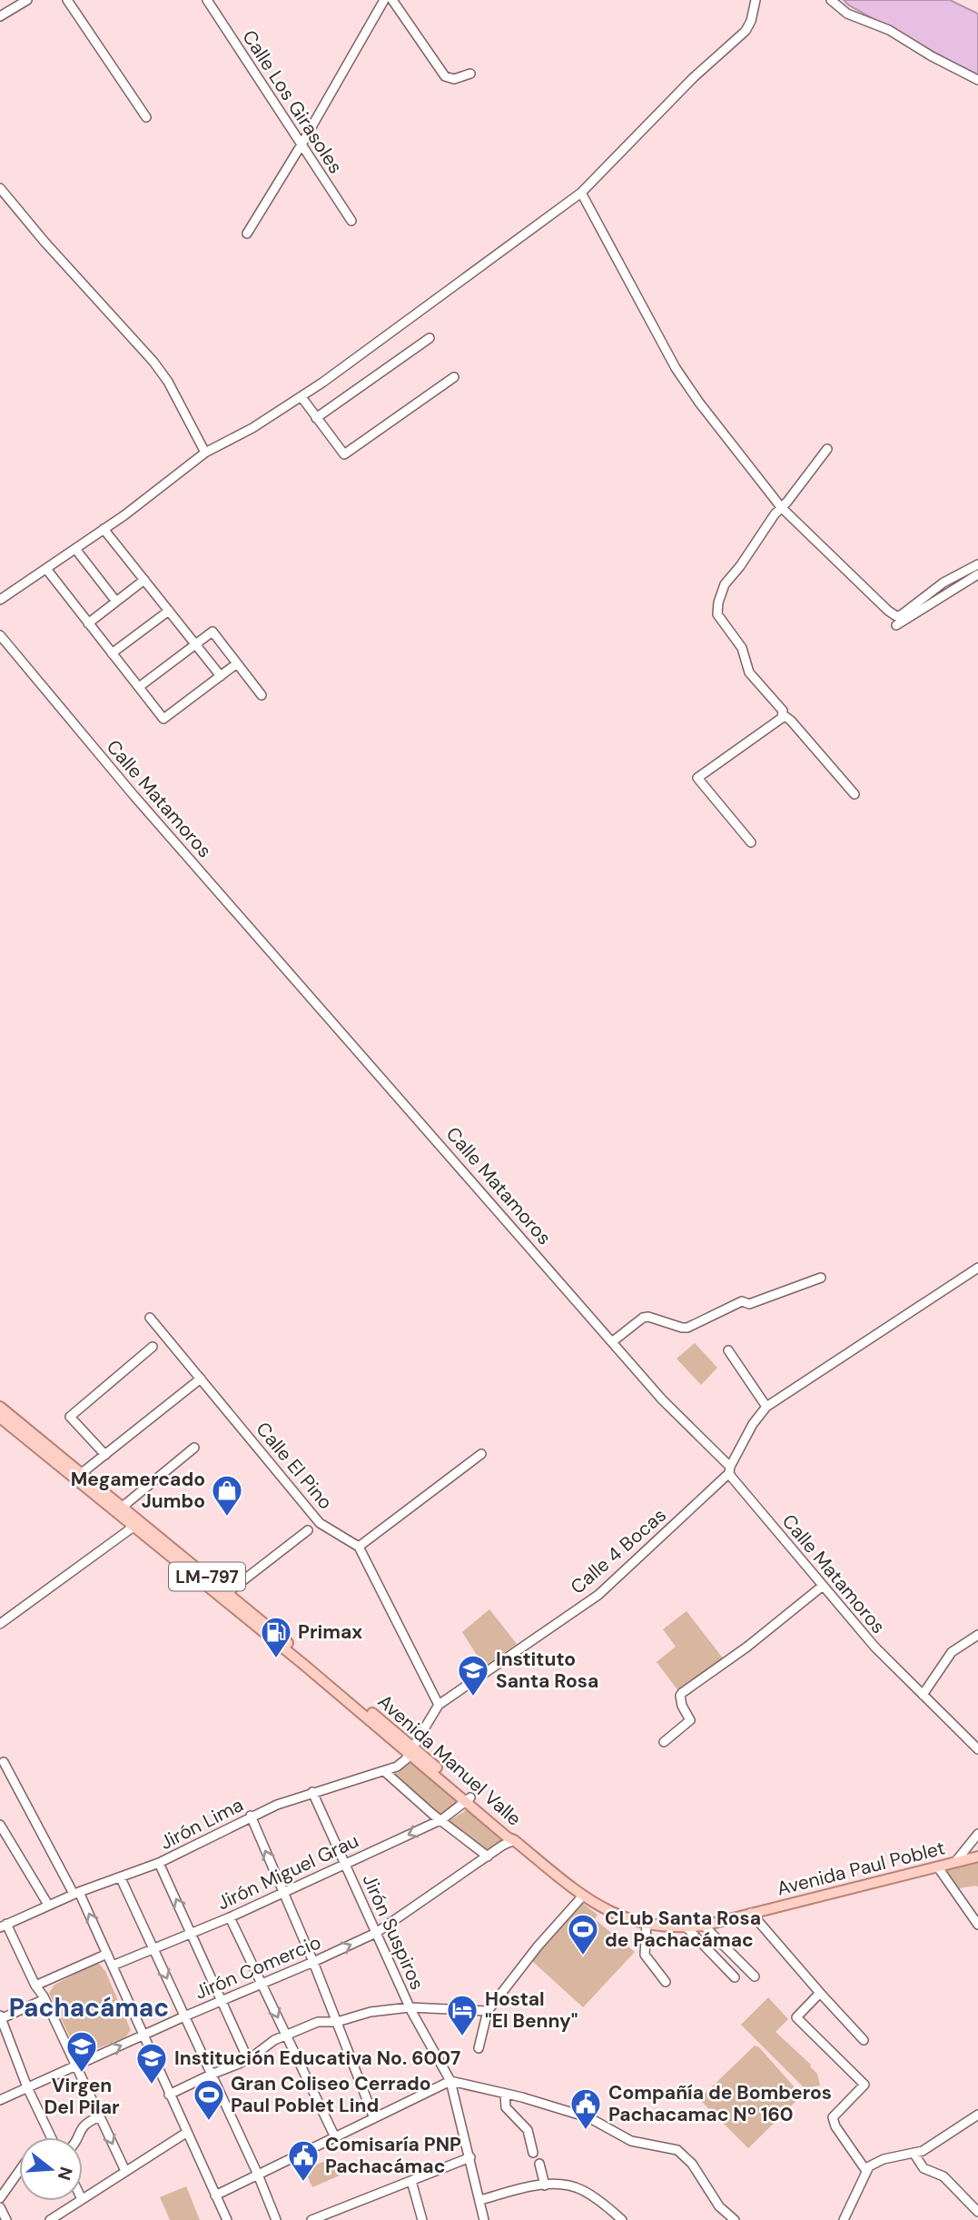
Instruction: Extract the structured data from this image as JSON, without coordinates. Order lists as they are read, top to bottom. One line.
{"streets":{"main road":["LM-797","Avenida Manuel Valle","Avenida Paul Poblet"],"street":["Calle Los Girasoles","Calle Matamoros","Calle El Pino","Calle 4 Bocas","Jirón Lima","Jirón Miguel Grau","Jirón Suspiros","Jirón Comercio"]},"crossings":[["Calle Matamoros","Calle 4 Bocas"],["Calle 4 Bocas","Avenida Manuel Valle"],["Calle 4 Bocas","Jirón Lima"],["Avenida Manuel Valle","Jirón Lima"],["Avenida Manuel Valle","Avenida Paul Poblet"],["Avenida Manuel Valle","Jirón Miguel Grau"],["Avenida Manuel Valle","Jirón Comercio"],["Jirón Lima","Jirón Suspiros"],["Avenida Paul Poblet","Jirón Comercio"],["Jirón Miguel Grau","Jirón Suspiros"],["Jirón Suspiros","Jirón Comercio"]],"districts":["Pachacámac"],"places":{"shop":["Megamercado Jumbo"],"fuel station":["Primax"],"school or university":["Instituto Santa Rosa","Virgen Del Pilar","Institución Educativa No. 6007"],"sports":["CLub Santa Rosa de Pachacámac","Gran Coliseo Cerrado Paul Poblet Lind"],"hotel":["Hostal \"El Benny\""],"public building":["Compañía de Bomberos Pachacamac Nº 160","Comisaría PNP Pachacámac"]},"north":"right"}
